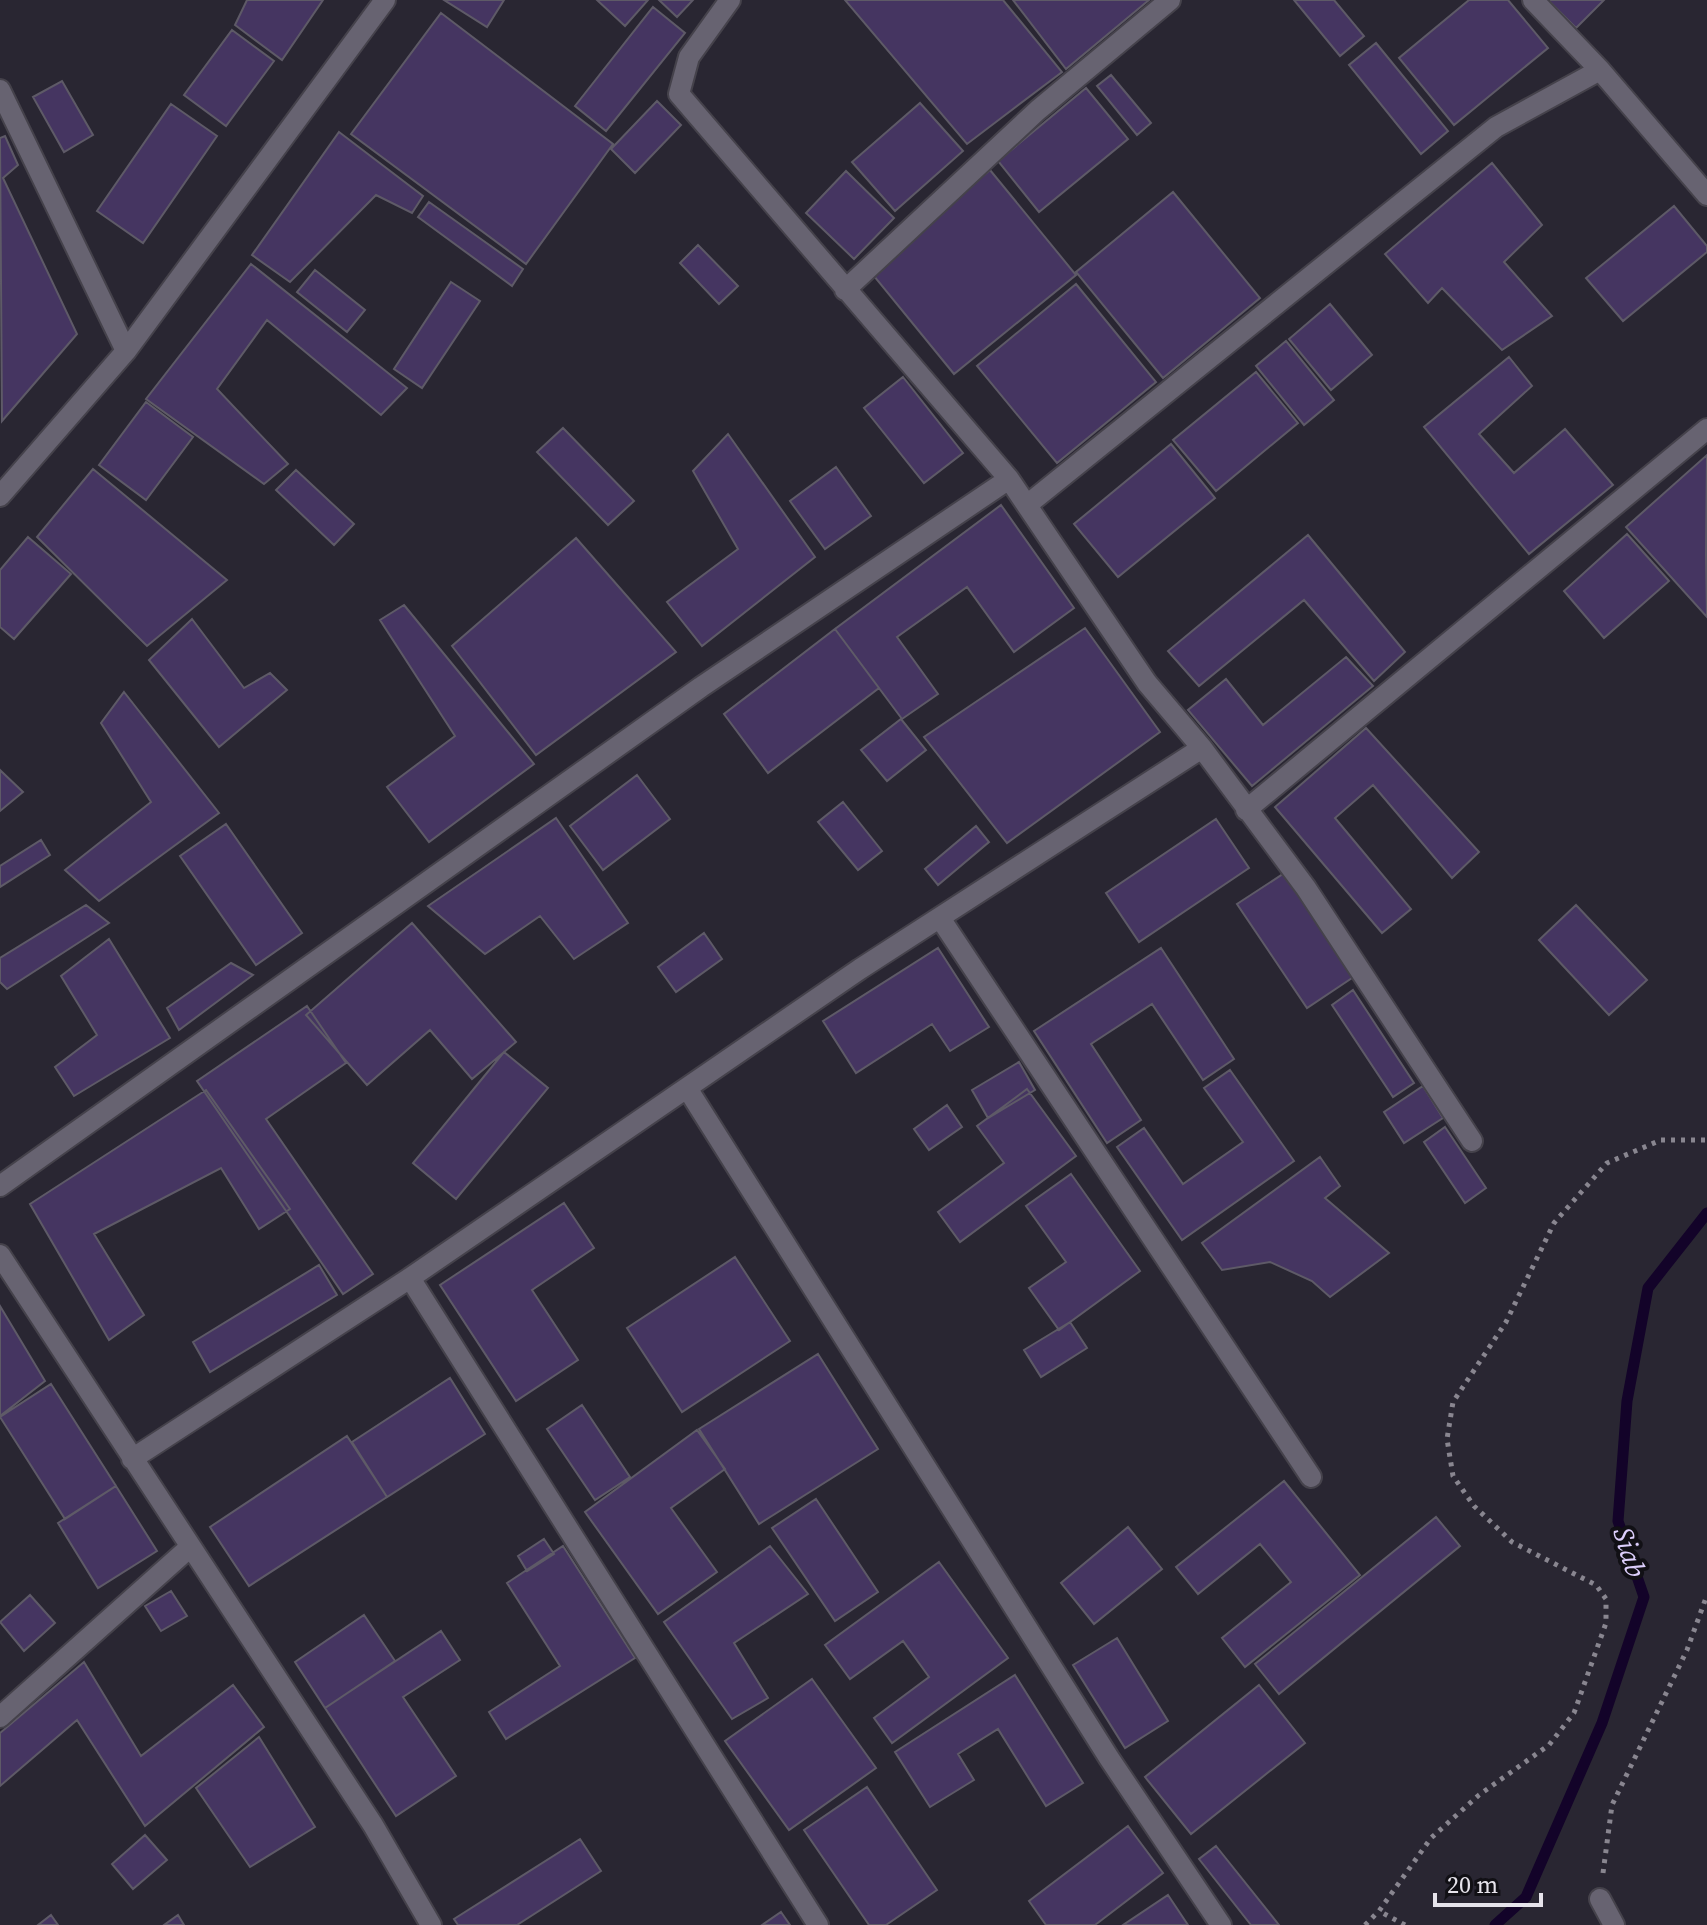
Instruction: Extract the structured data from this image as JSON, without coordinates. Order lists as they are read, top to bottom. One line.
{"water":["Siab"],"scale_bar":"20 m"}
